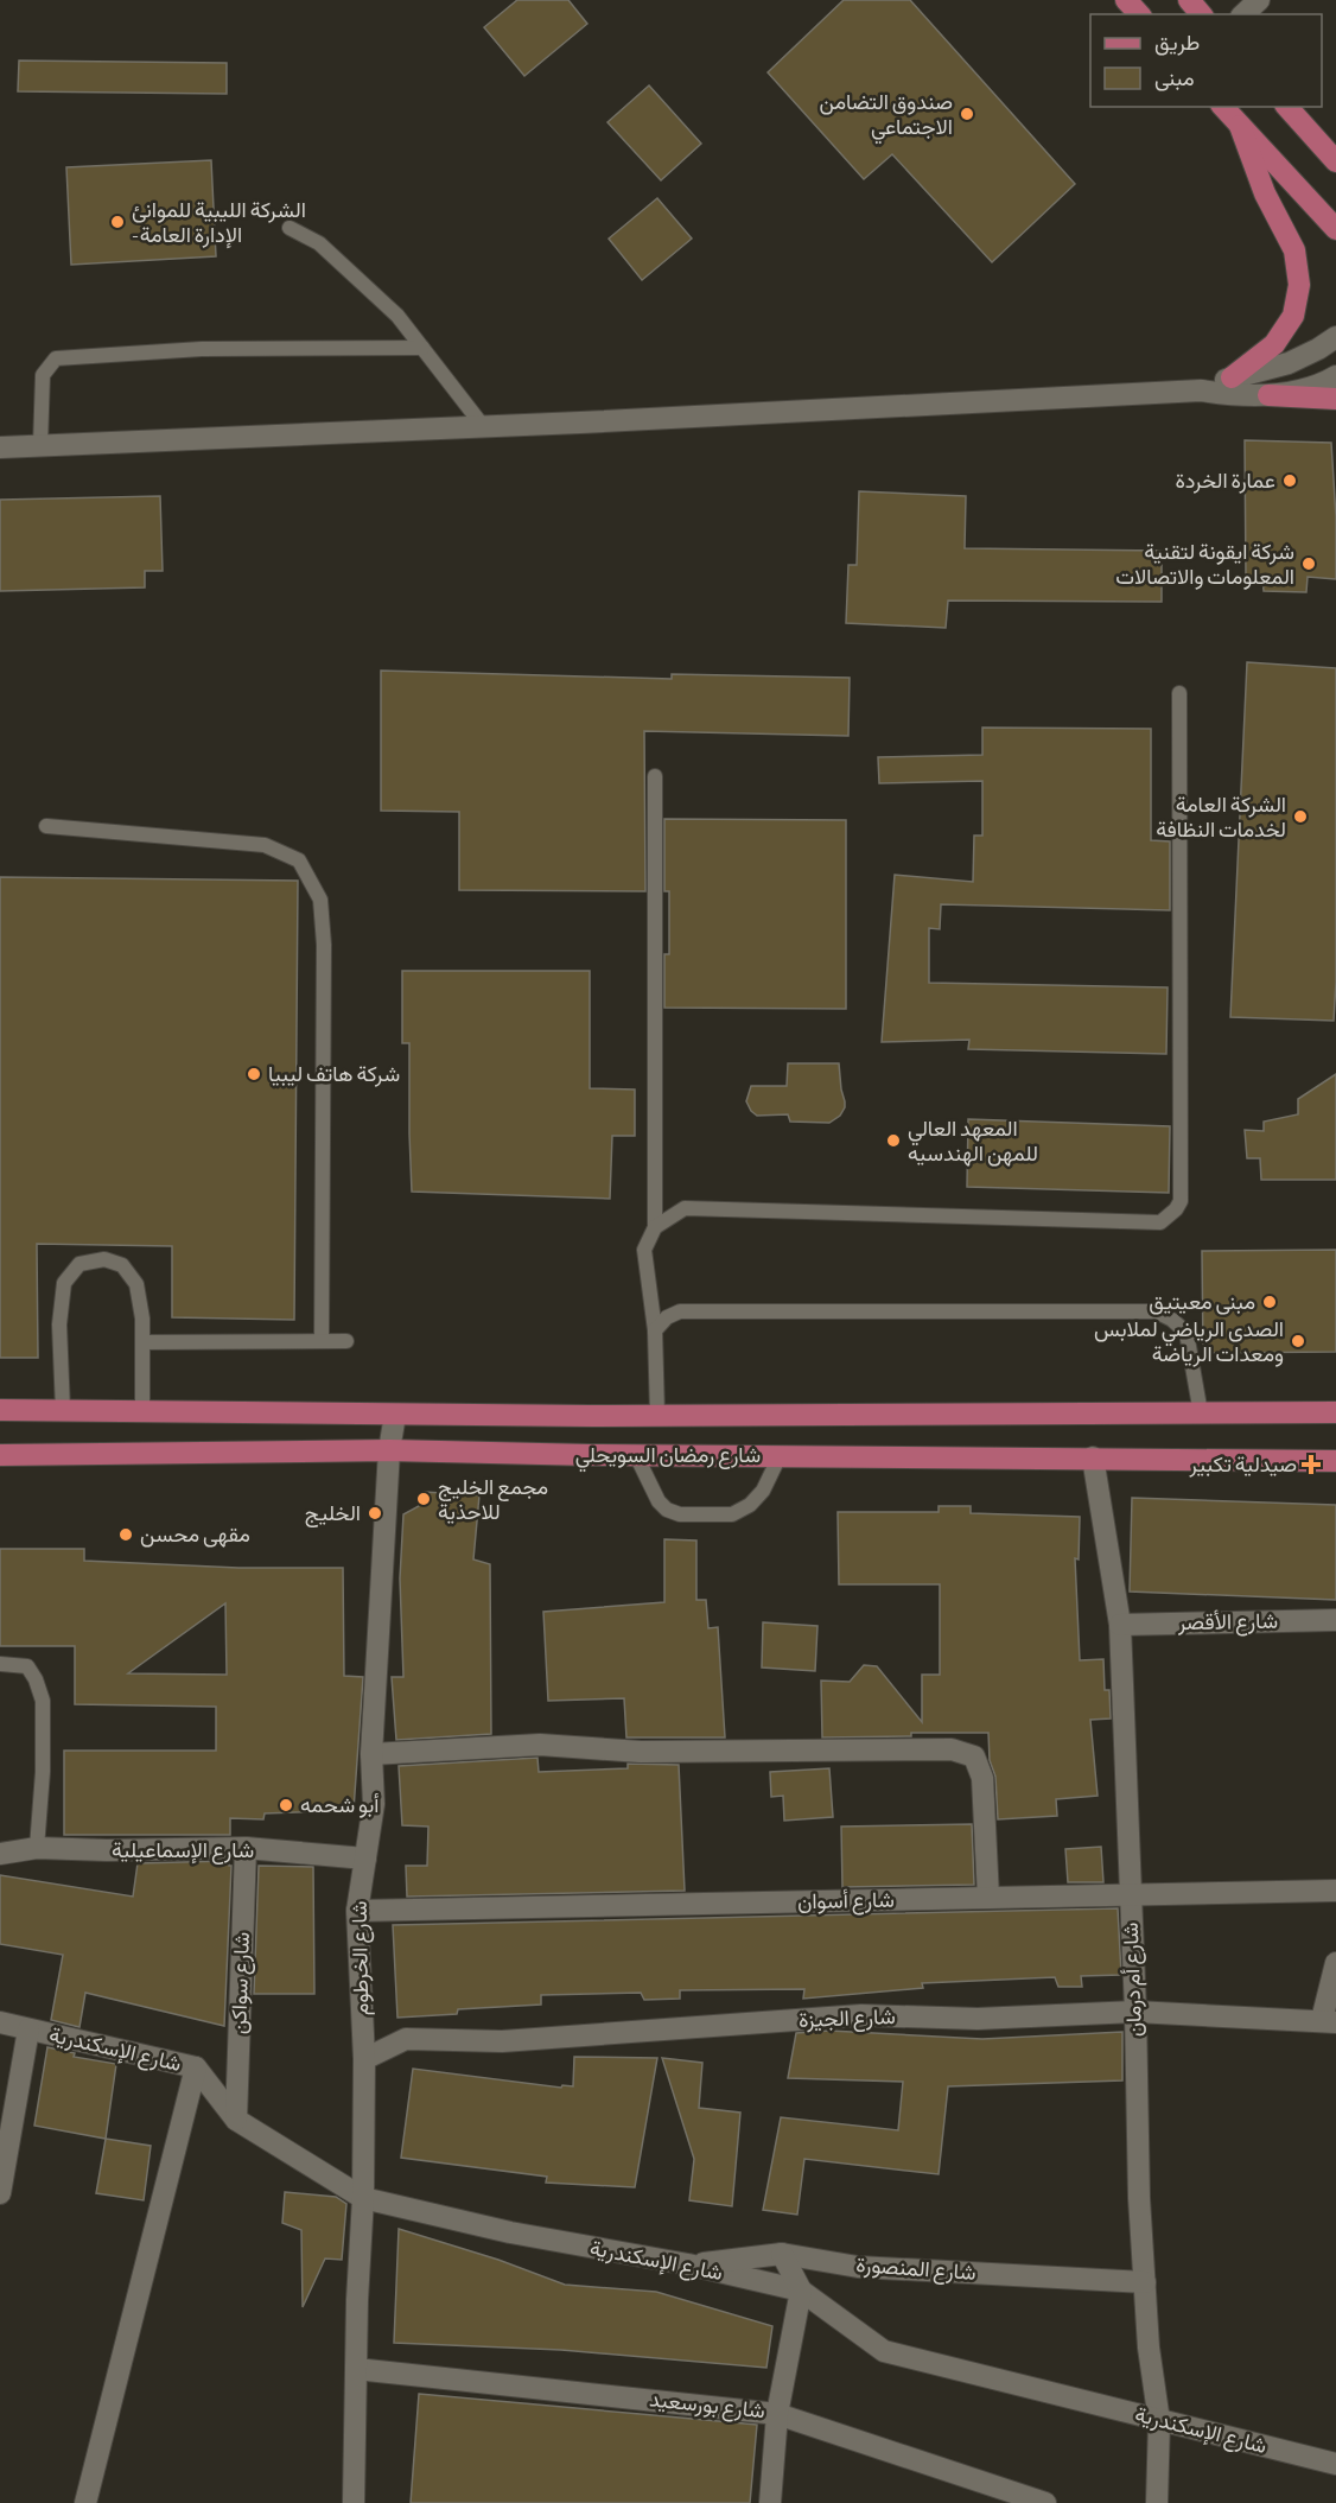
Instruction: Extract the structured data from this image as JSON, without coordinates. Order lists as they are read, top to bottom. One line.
{"streets":{"main road":["شارع رمضان السويحلي"],"street":["شارع الأقصر","شارع الإسماعيلية","شارع أسوان","شارع الخرطوم","شارع أم درمان","شارع سواكن","شارع الجيزة","شارع الإسكندرية","شارع المنصورة","شارع بورسعيد"]},"crossings":[["شارع رمضان السويحلي","شارع الخرطوم"],["شارع رمضان السويحلي","شارع أم درمان"],["شارع الأقصر","شارع أم درمان"],["شارع الإسماعيلية","شارع الخرطوم"],["شارع الإسماعيلية","شارع سواكن"],["شارع أسوان","شارع الخرطوم"],["شارع أسوان","شارع أم درمان"],["شارع الخرطوم","شارع الجيزة"],["شارع الخرطوم","شارع الإسكندرية"],["شارع الخرطوم","شارع بورسعيد"],["شارع أم درمان","شارع الجيزة"],["شارع أم درمان","شارع الإسكندرية"],["شارع أم درمان","شارع المنصورة"],["شارع سواكن","شارع الإسكندرية"],["شارع الإسكندرية","شارع المنصورة"]],"places":{"other":["صندوق التضامن الاجتماعي","الشركة الليبية للموانئ -الإدارة العامة","عمارة الخردة","شركة ايقونة لتقنية المعلومات والاتصالات","الشركة العامة لخدمات النظافة","شركة هاتف ليبيا","المعهد العالي للمهن الهندسيه","مبنى معيتيق","الصدى الرياضي لملابس ومعدات الرياضة","مجمع الخليج للاحذية","الخليج","مقهى محسن","أبو شحمه"],"health":["صيدلية تكبير"]},"legend":["طريق","مبنى"]}
